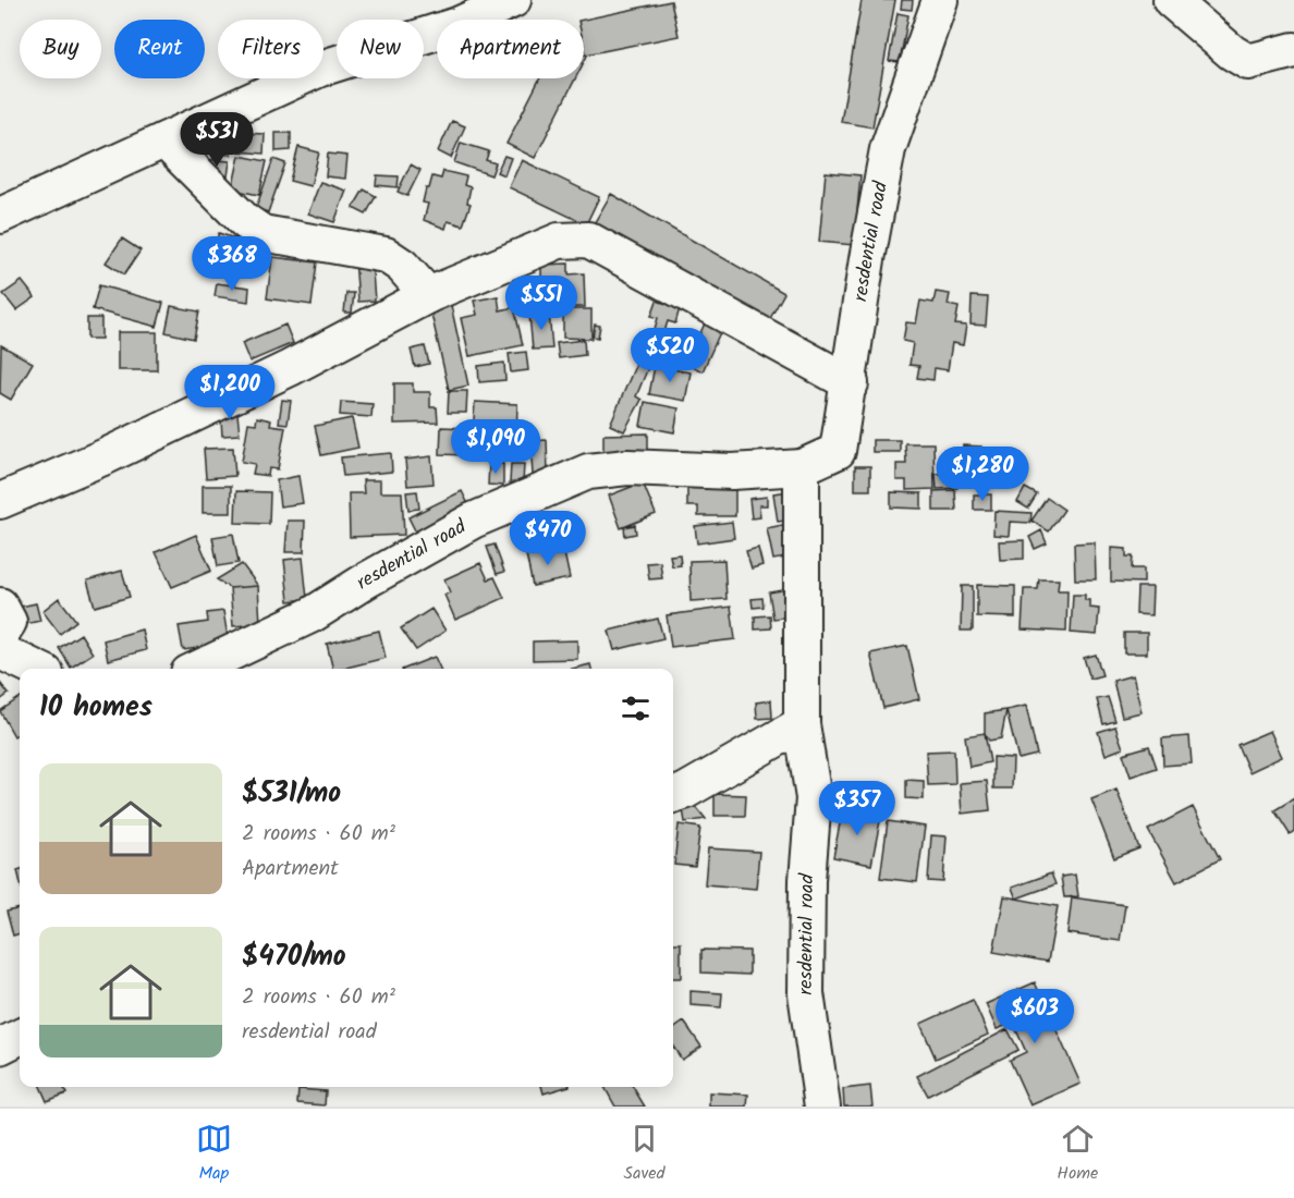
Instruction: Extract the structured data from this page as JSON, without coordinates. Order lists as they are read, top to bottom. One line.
{"streets":{"street":["resdential road"]},"page":{"chip":["Buy","Rent","Filters","New","Apartment"],"price":["$531","$368","$551","$520","$1,200","$1,090","$1,280","$470","$357","$603"],"heading":"10 homes","list":[{"name":"$531/mo","note":"2 rooms · 60 m² · Apartment"},{"name":"$470/mo","note":"2 rooms · 60 m² · resdential road"}],"tabs":["Map","Saved","Home"]}}
